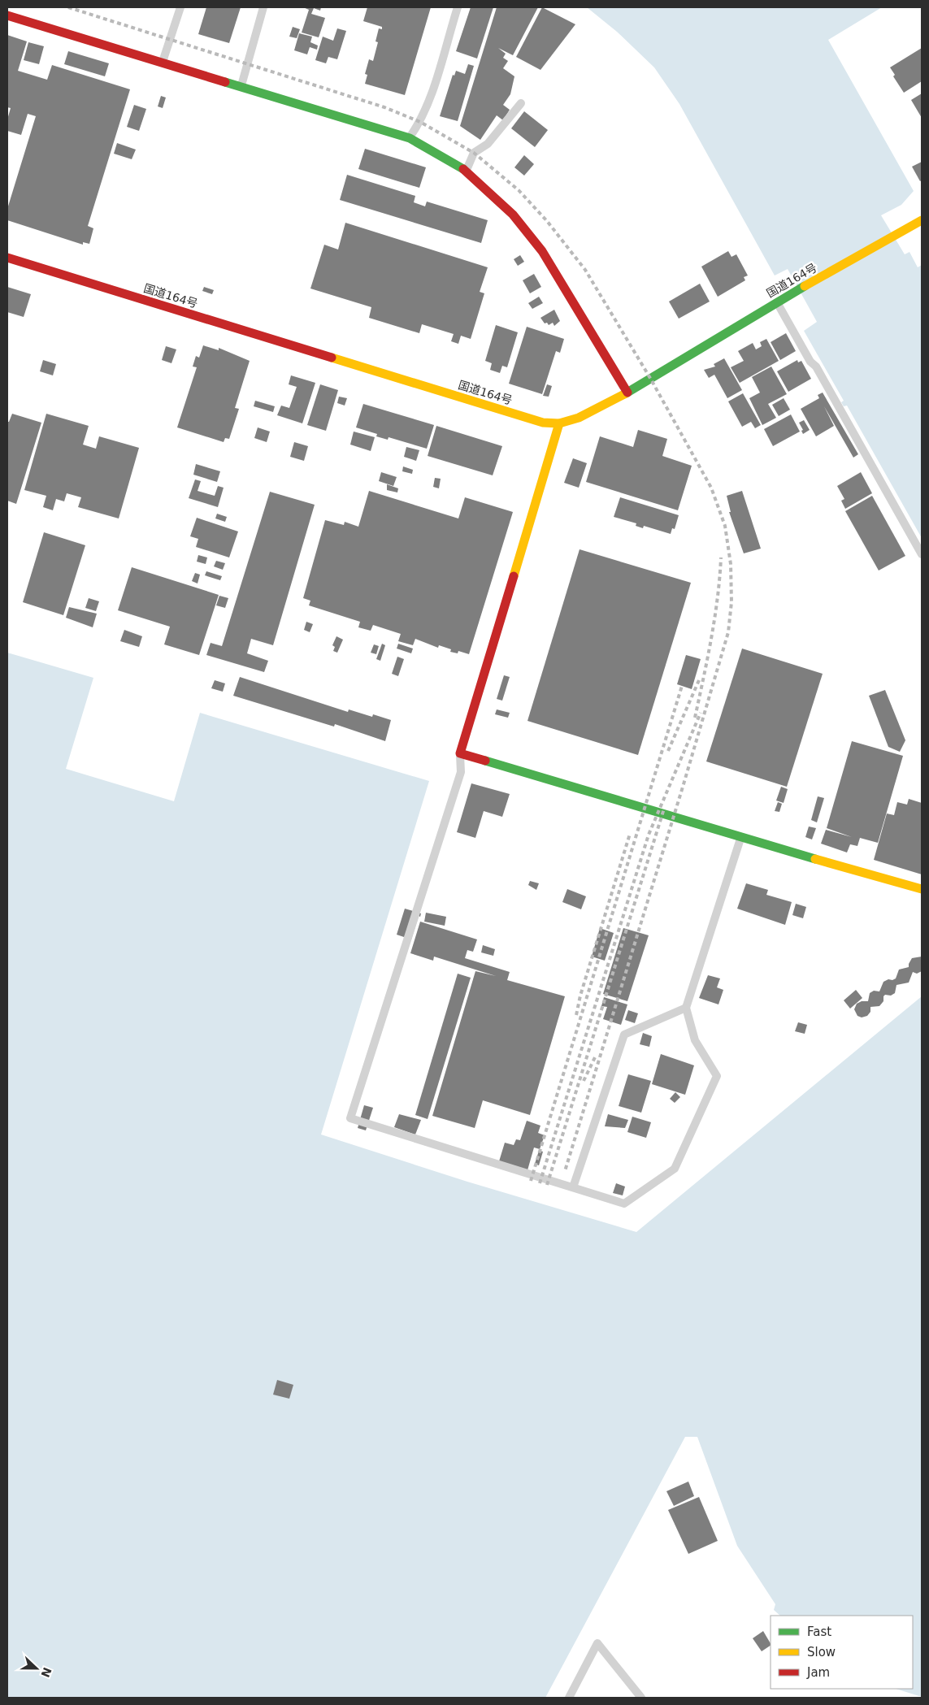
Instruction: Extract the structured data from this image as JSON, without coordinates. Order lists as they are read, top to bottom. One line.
{"streets":{"main road":["国道164号"]},"legend":["Fast","Slow","Jam"],"north":"right"}
